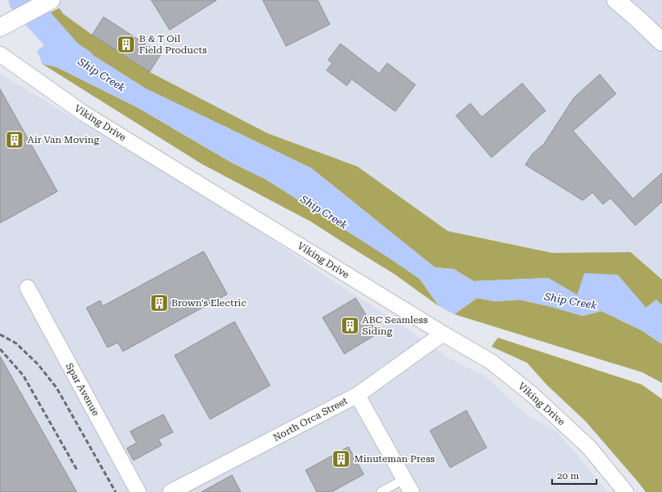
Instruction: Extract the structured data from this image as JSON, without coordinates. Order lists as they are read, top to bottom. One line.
{"streets":{"street":["Viking Drive","Spar Avenue","North Orca Street"]},"crossings":[["Viking Drive","North Orca Street"]],"water":["Ship Creek"],"places":{"building":["B & T Oil Field Products","Air Van Moving","Brown's Electric","ABC Seamless Siding","Minuteman Press"]},"scale_bar":"20 m"}
